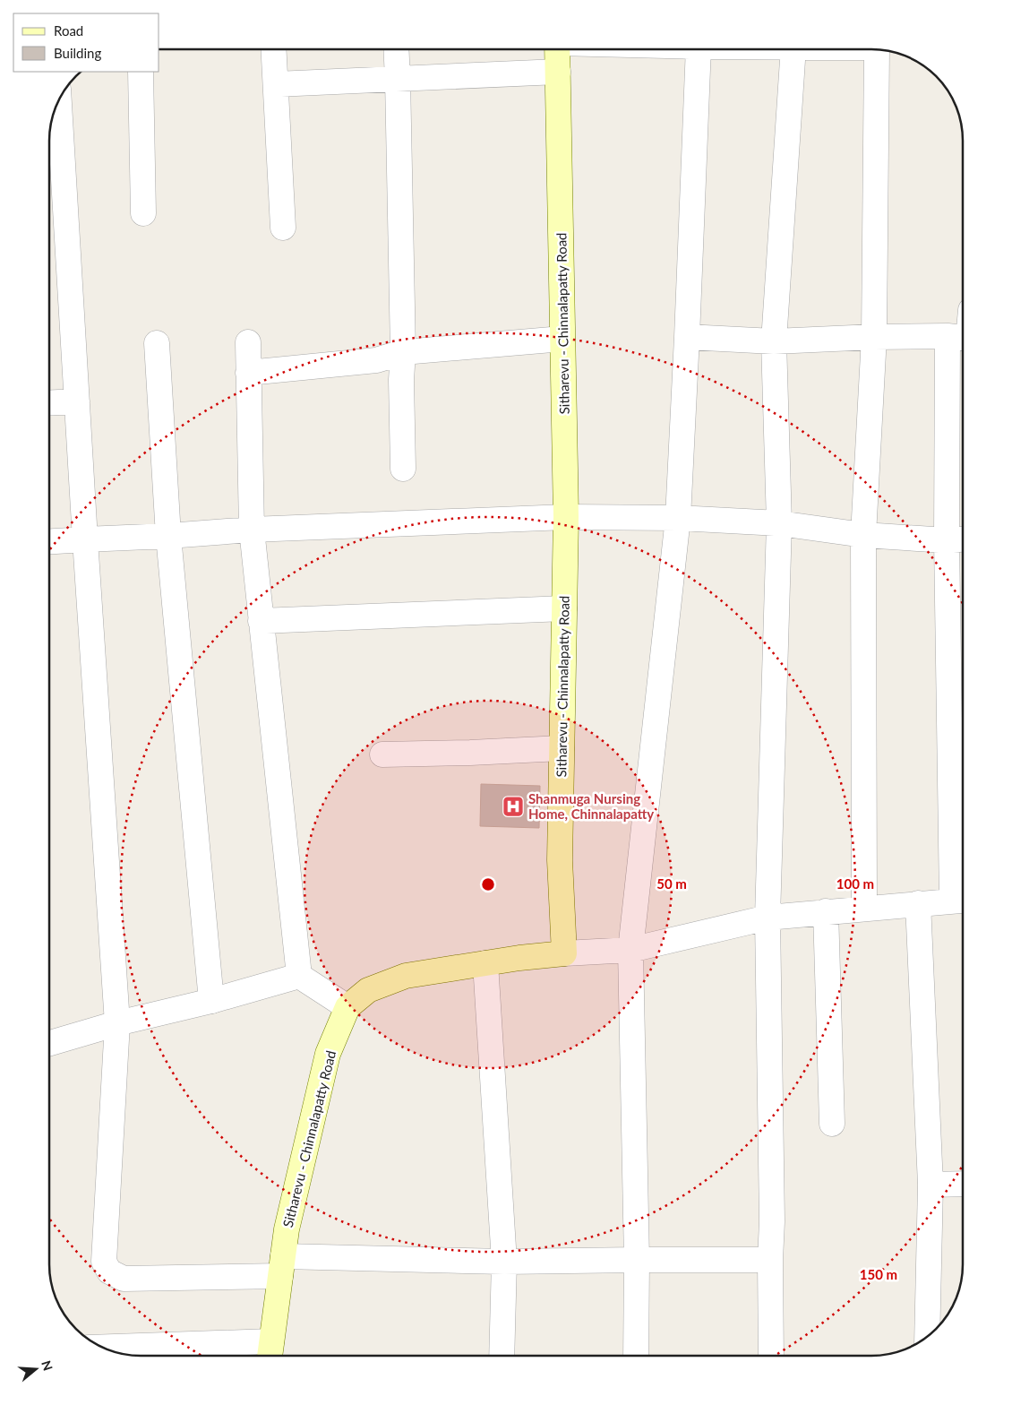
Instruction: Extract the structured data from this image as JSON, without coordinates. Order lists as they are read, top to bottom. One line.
{"streets":{"main road":["Sitharevu - Chinnalapatty Road"]},"places":{"hospital":["Shanmuga Nursing Home, Chinnalapatty"]},"legend":["Road","Building"],"north":"right","rings":["50 m","100 m","150 m"]}
